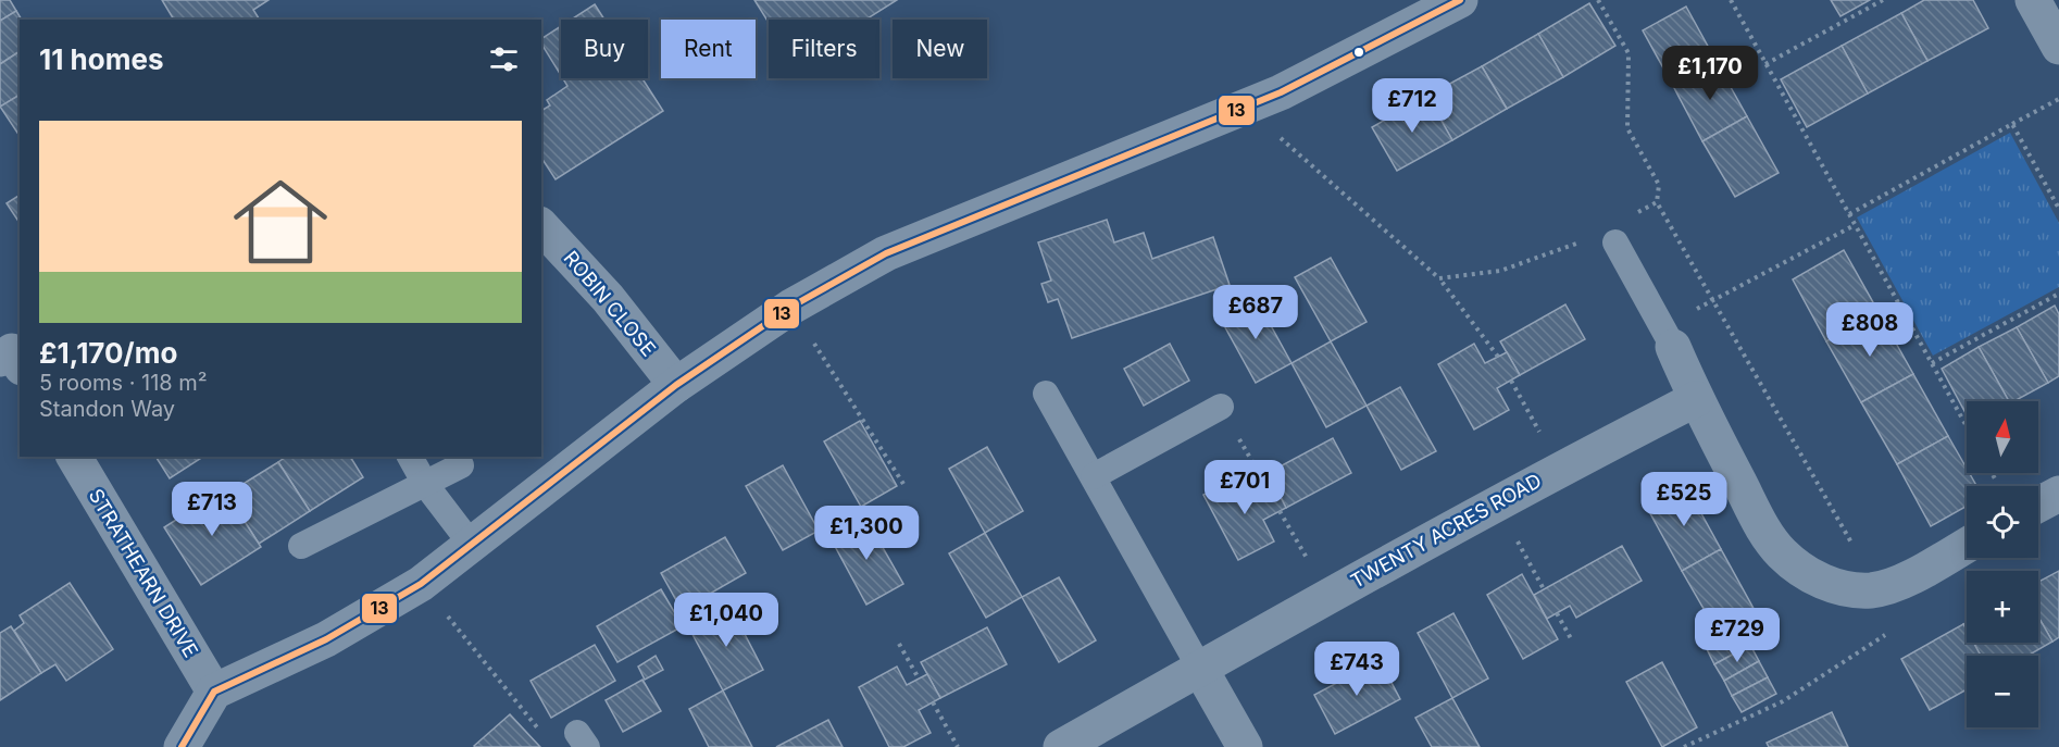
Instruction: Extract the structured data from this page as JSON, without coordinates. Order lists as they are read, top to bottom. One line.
{"streets":{"street":["ROBIN CLOSE","TWENTY ACRES ROAD","STRATHEARN DRIVE"]},"lines":["transit line 13"],"north":"top","page":{"chip":["Buy","Rent","Filters","New"],"heading":"11 homes","price":["£1,170","£712","£687","£808","£701","£525","£713","£1,300","£1,040","£729","£743"],"list":[{"name":"£1,170/mo","note":"5 rooms · 118 m² · Standon Way"}],"map_buttons":["+","−"]}}
